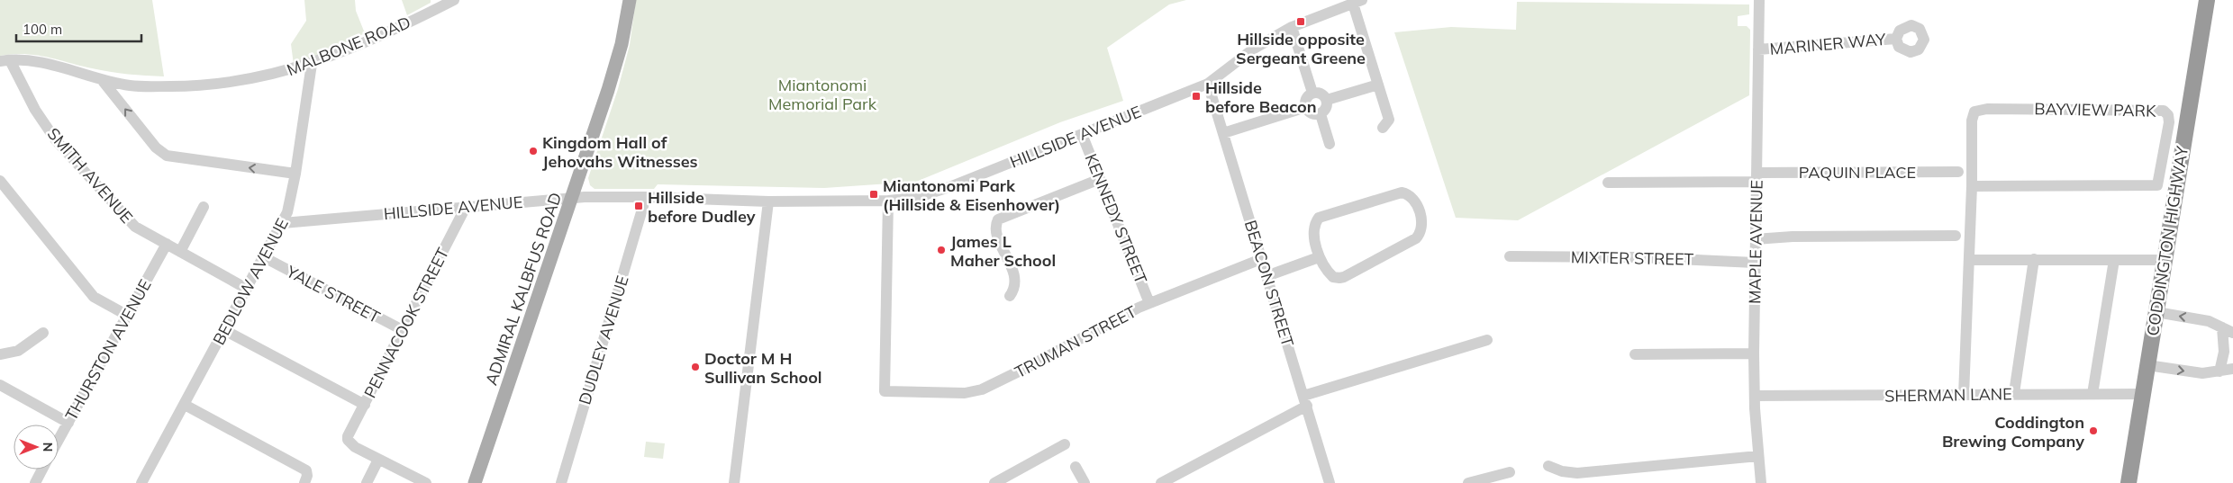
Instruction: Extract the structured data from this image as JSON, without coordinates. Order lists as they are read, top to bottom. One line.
{"streets":{"highway":["CODDINGTON HIGHWAY"],"main road":["ADMIRAL KALBFUS ROAD"],"street":["MARINER WAY","MALBONE ROAD","BAYVIEW PARK","HILLSIDE AVENUE","PAQUIN PLACE","SMITH AVENUE","KENNEDY STREET","MAPLE AVENUE","MIXTER STREET","BEDLOW AVENUE","BEACON STREET","YALE STREET","PENNACOOK STREET","DUDLEY AVENUE","TRUMAN STREET","THURSTON AVENUE","SHERMAN LANE"]},"crossings":[["MARINER WAY","MAPLE AVENUE"],["MALBONE ROAD","SMITH AVENUE"],["MALBONE ROAD","BEDLOW AVENUE"],["BAYVIEW PARK","SHERMAN LANE"],["HILLSIDE AVENUE","KENNEDY STREET"],["HILLSIDE AVENUE","BEDLOW AVENUE"],["HILLSIDE AVENUE","BEACON STREET"],["HILLSIDE AVENUE","ADMIRAL KALBFUS ROAD"],["HILLSIDE AVENUE","PENNACOOK STREET"],["HILLSIDE AVENUE","DUDLEY AVENUE"],["HILLSIDE AVENUE","TRUMAN STREET"],["PAQUIN PLACE","MAPLE AVENUE"],["SMITH AVENUE","BEDLOW AVENUE"],["SMITH AVENUE","THURSTON AVENUE"],["KENNEDY STREET","TRUMAN STREET"],["CODDINGTON HIGHWAY","SHERMAN LANE"],["MAPLE AVENUE","MIXTER STREET"],["MAPLE AVENUE","SHERMAN LANE"],["BEDLOW AVENUE","YALE STREET"],["BEACON STREET","TRUMAN STREET"],["YALE STREET","PENNACOOK STREET"]],"parks":["Miantonomi Memorial Park"],"places":{"transit":["Hillside opposite Sergeant Greene","Hillside before Beacon","Miantonomi Park (Hillside & Eisenhower)","Hillside before Dudley"],"other":["Kingdom Hall of Jehovahs Witnesses","James L Maher School","Doctor M H Sullivan School","Coddington Brewing Company"]},"scale_bar":"100 m","north":"right"}
